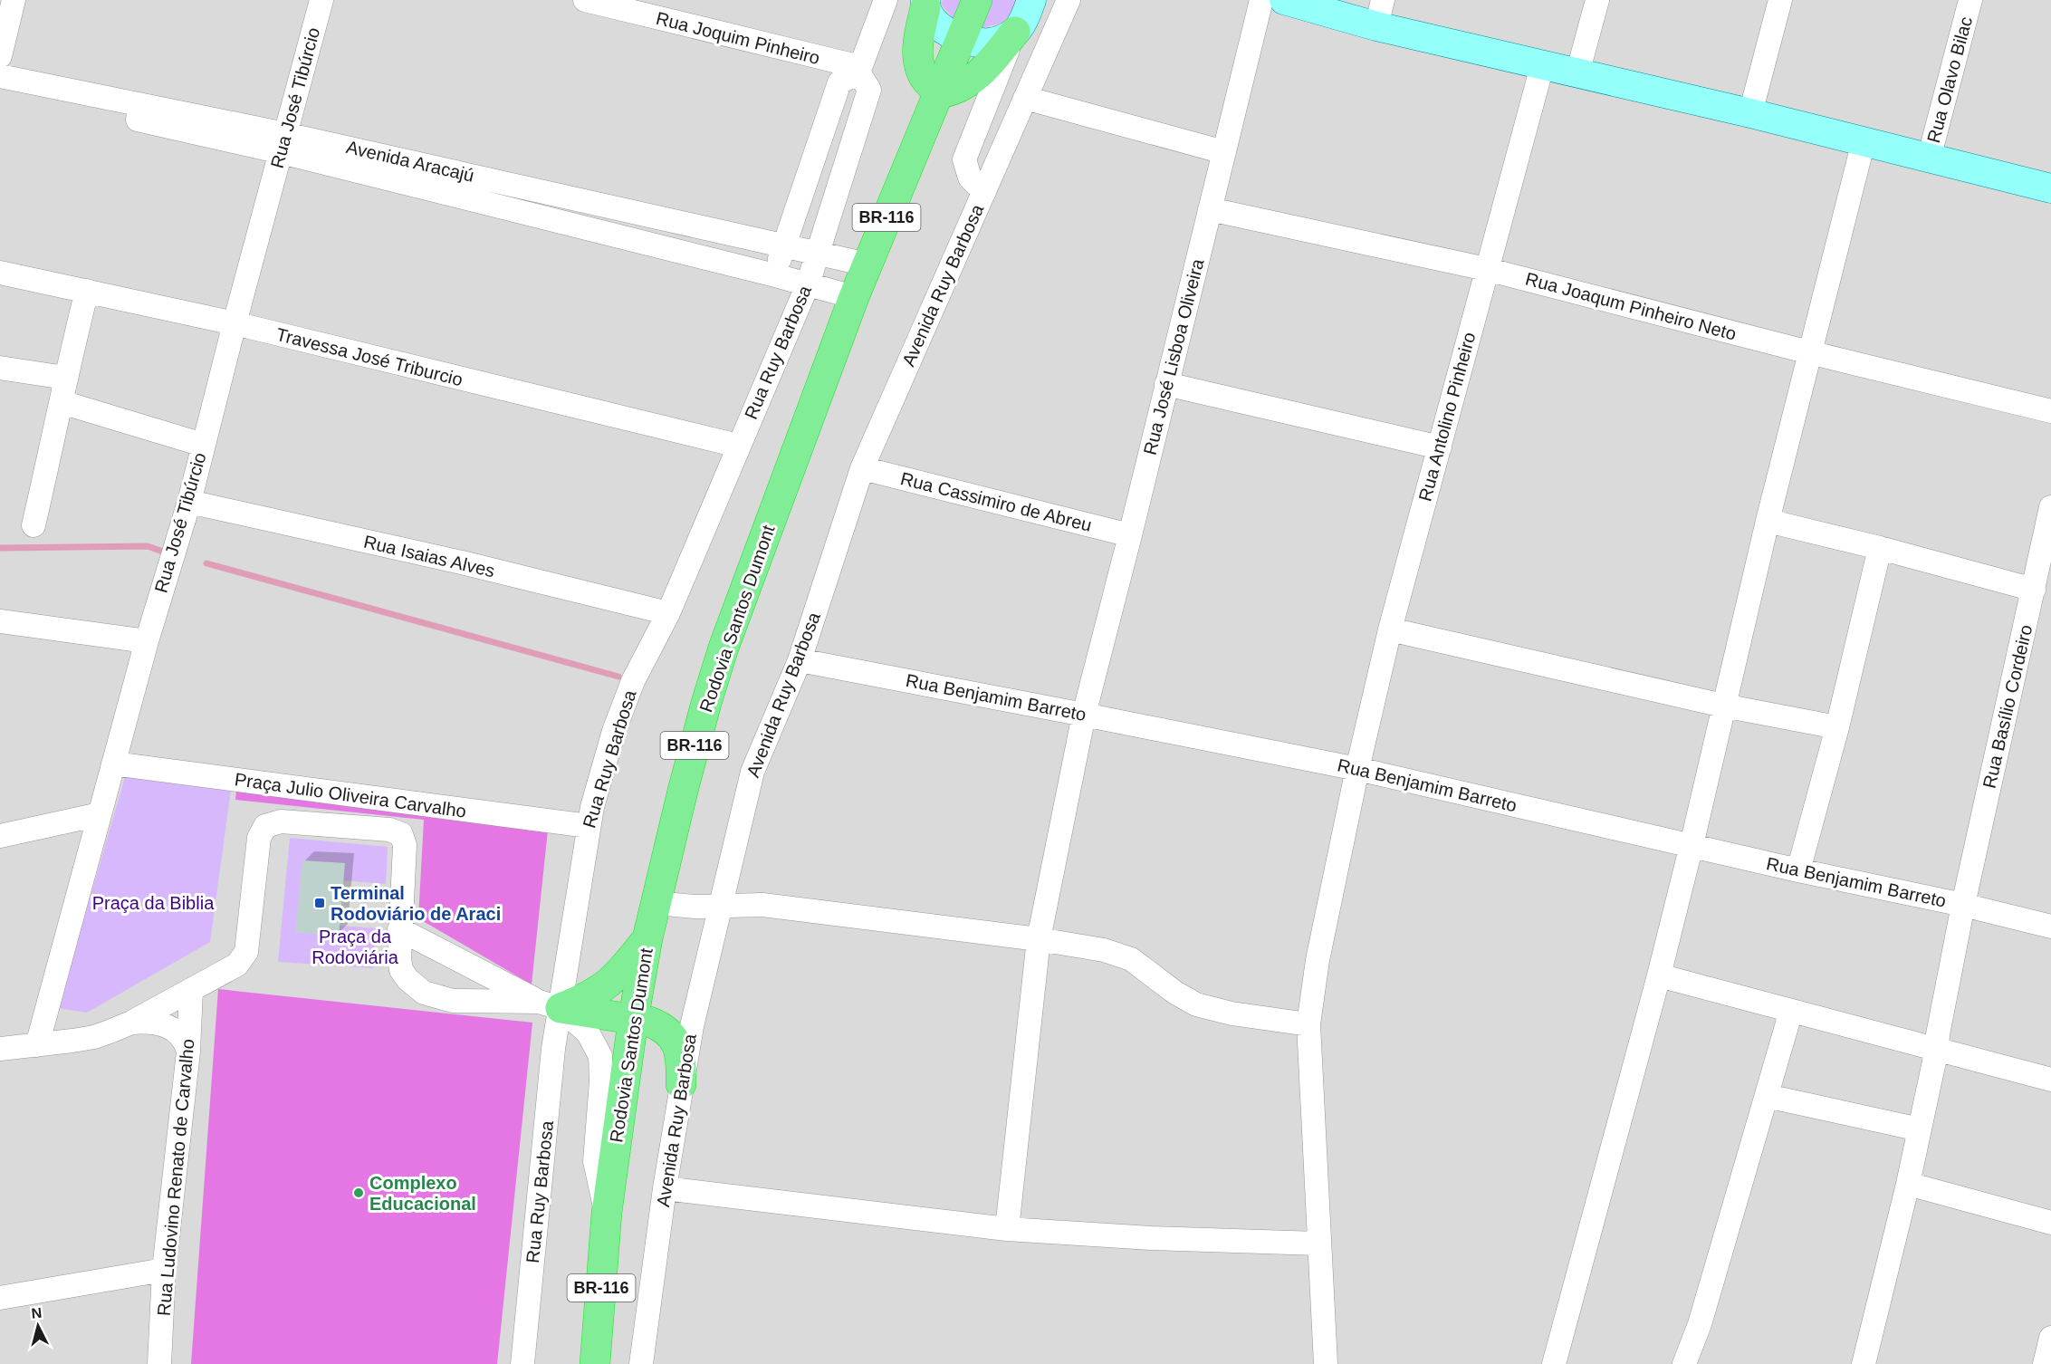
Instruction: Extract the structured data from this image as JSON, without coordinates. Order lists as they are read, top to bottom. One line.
{"streets":{"highway":["BR-116","Rodovia Santos Dumont"],"street":["Rua Joquim Pinheiro","Rua Olavo Bilac","Rua José Tibúrcio","Avenida Aracajú","Avenida Ruy Barbosa","Rua Joaqum Pinheiro Neto","Rua Ruy Barbosa","Travessa José Triburcio","Rua José Lisboa Oliveira","Rua Antolino Pinheiro","Rua Cassimiro de Abreu","Rua Isaias Alves","Rua Benjamim Barreto","Rua Basílio Cordeiro","Praça Julio Oliveira Carvalho","Rua Ludovino Renato de Carvalho"]},"crossings":[["Rua Joquim Pinheiro","Rua Ruy Barbosa"],["Rua José Tibúrcio","Avenida Aracajú"],["Rua José Tibúrcio","Travessa José Triburcio"],["Rua José Tibúrcio","Rua Isaias Alves"],["Rua José Tibúrcio","Praça Julio Oliveira Carvalho"],["Avenida Aracajú","Rua Ruy Barbosa"],["Avenida Aracajú","Rodovia Santos Dumont"],["Avenida Ruy Barbosa","Rua Cassimiro de Abreu"],["Avenida Ruy Barbosa","Rua Benjamim Barreto"],["Rua Joaqum Pinheiro Neto","Rua José Lisboa Oliveira"],["Rua Joaqum Pinheiro Neto","Rua Antolino Pinheiro"],["Rua Ruy Barbosa","Travessa José Triburcio"],["Rua Ruy Barbosa","Rua Isaias Alves"],["Rua Ruy Barbosa","Praça Julio Oliveira Carvalho"],["Rua José Lisboa Oliveira","Rua Cassimiro de Abreu"],["Rua José Lisboa Oliveira","Rua Benjamim Barreto"],["Rua Antolino Pinheiro","Rua Benjamim Barreto"],["Rua Benjamim Barreto","Rua Basílio Cordeiro"],["Praça Julio Oliveira Carvalho","Rua Ludovino Renato de Carvalho"]],"parks":["Praça da Biblia","Praça da Rodoviária"],"places":{"transit":["Terminal Rodoviário de Araci"],"other":["Complexo Educacional"]},"north":"top"}
